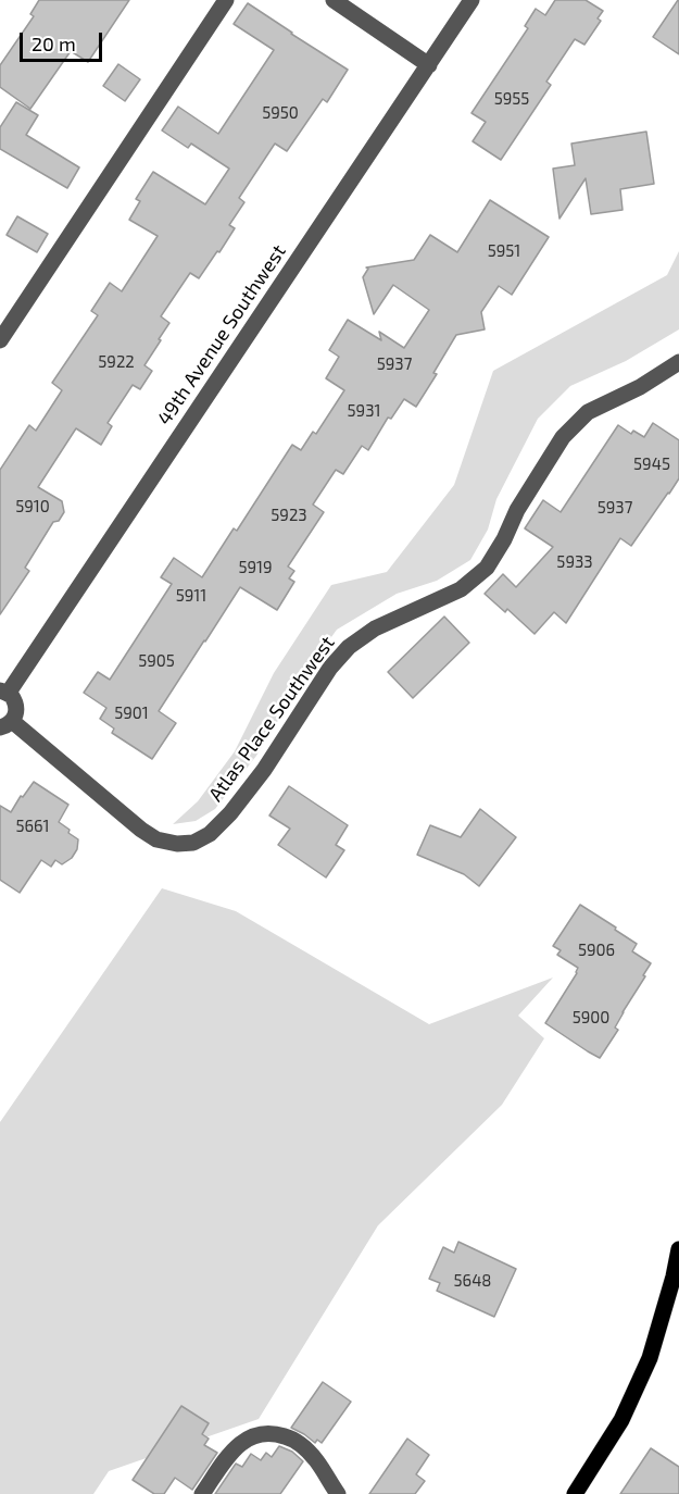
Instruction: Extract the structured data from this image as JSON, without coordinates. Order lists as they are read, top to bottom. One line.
{"streets":{"street":["49th Avenue Southwest","Atlas Place Southwest"]},"house_numbers":["5955","5950","5951","5922","5937","5931","5945","5910","5937","5923","5933","5919","5911","5905","5901","5661","5906","5900","5648"],"scale_bar":"20 m"}
